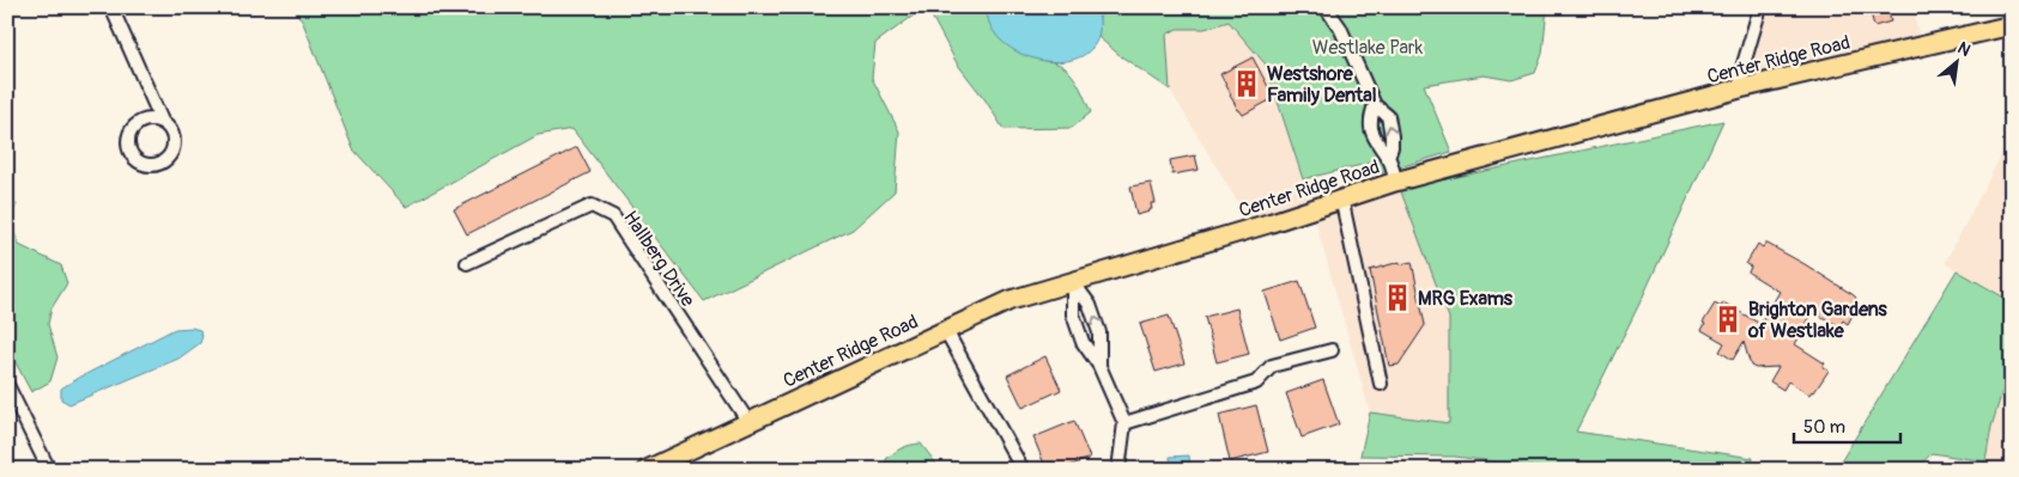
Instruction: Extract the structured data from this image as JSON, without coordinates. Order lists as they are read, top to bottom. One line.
{"streets":{"main road":["Center Ridge Road"],"street":["Hallberg Drive"]},"crossings":[["Center Ridge Road","Hallberg Drive"]],"parks":["Westlake Park"],"places":{"building":["Westshore Family Dental","MRG Exams","Brighton Gardens of Westlake"]},"scale_bar":"50 m","north":"top right"}
